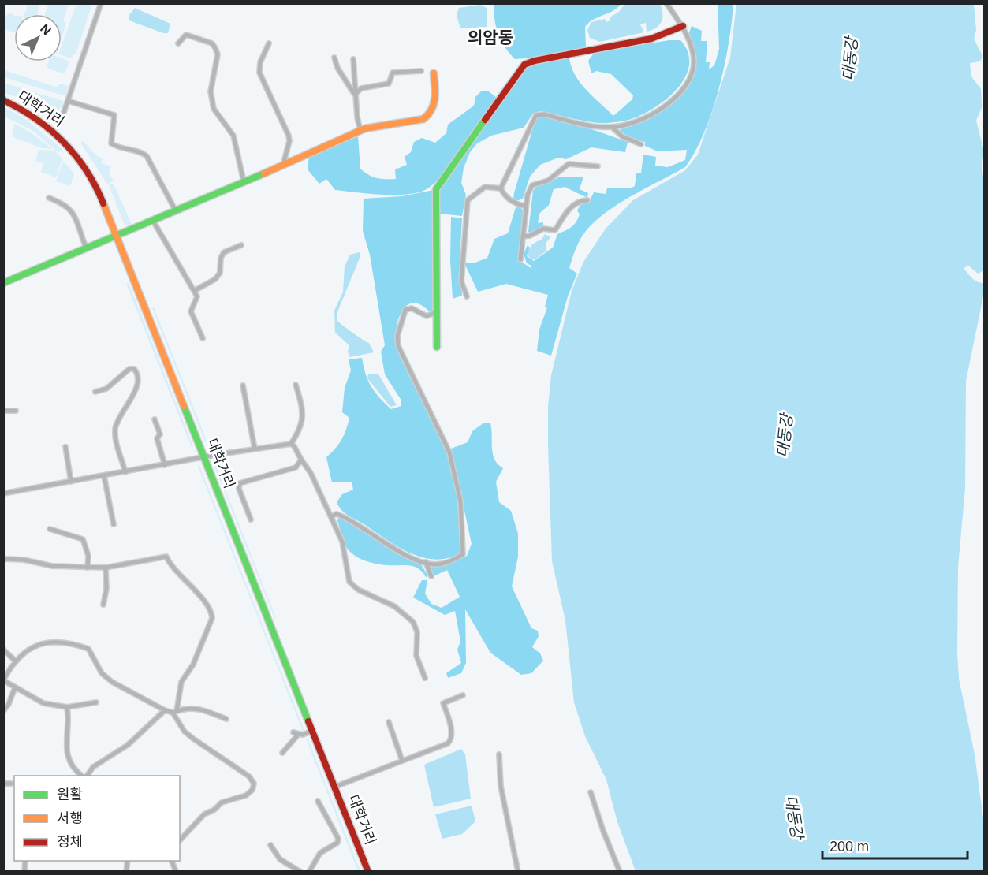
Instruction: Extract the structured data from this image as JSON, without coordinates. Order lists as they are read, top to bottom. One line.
{"streets":{"street":["대학거리"]},"districts":["의암동"],"water":["대동강"],"legend":["원활","서행","정체"],"scale_bar":"200 m","north":"top right"}
